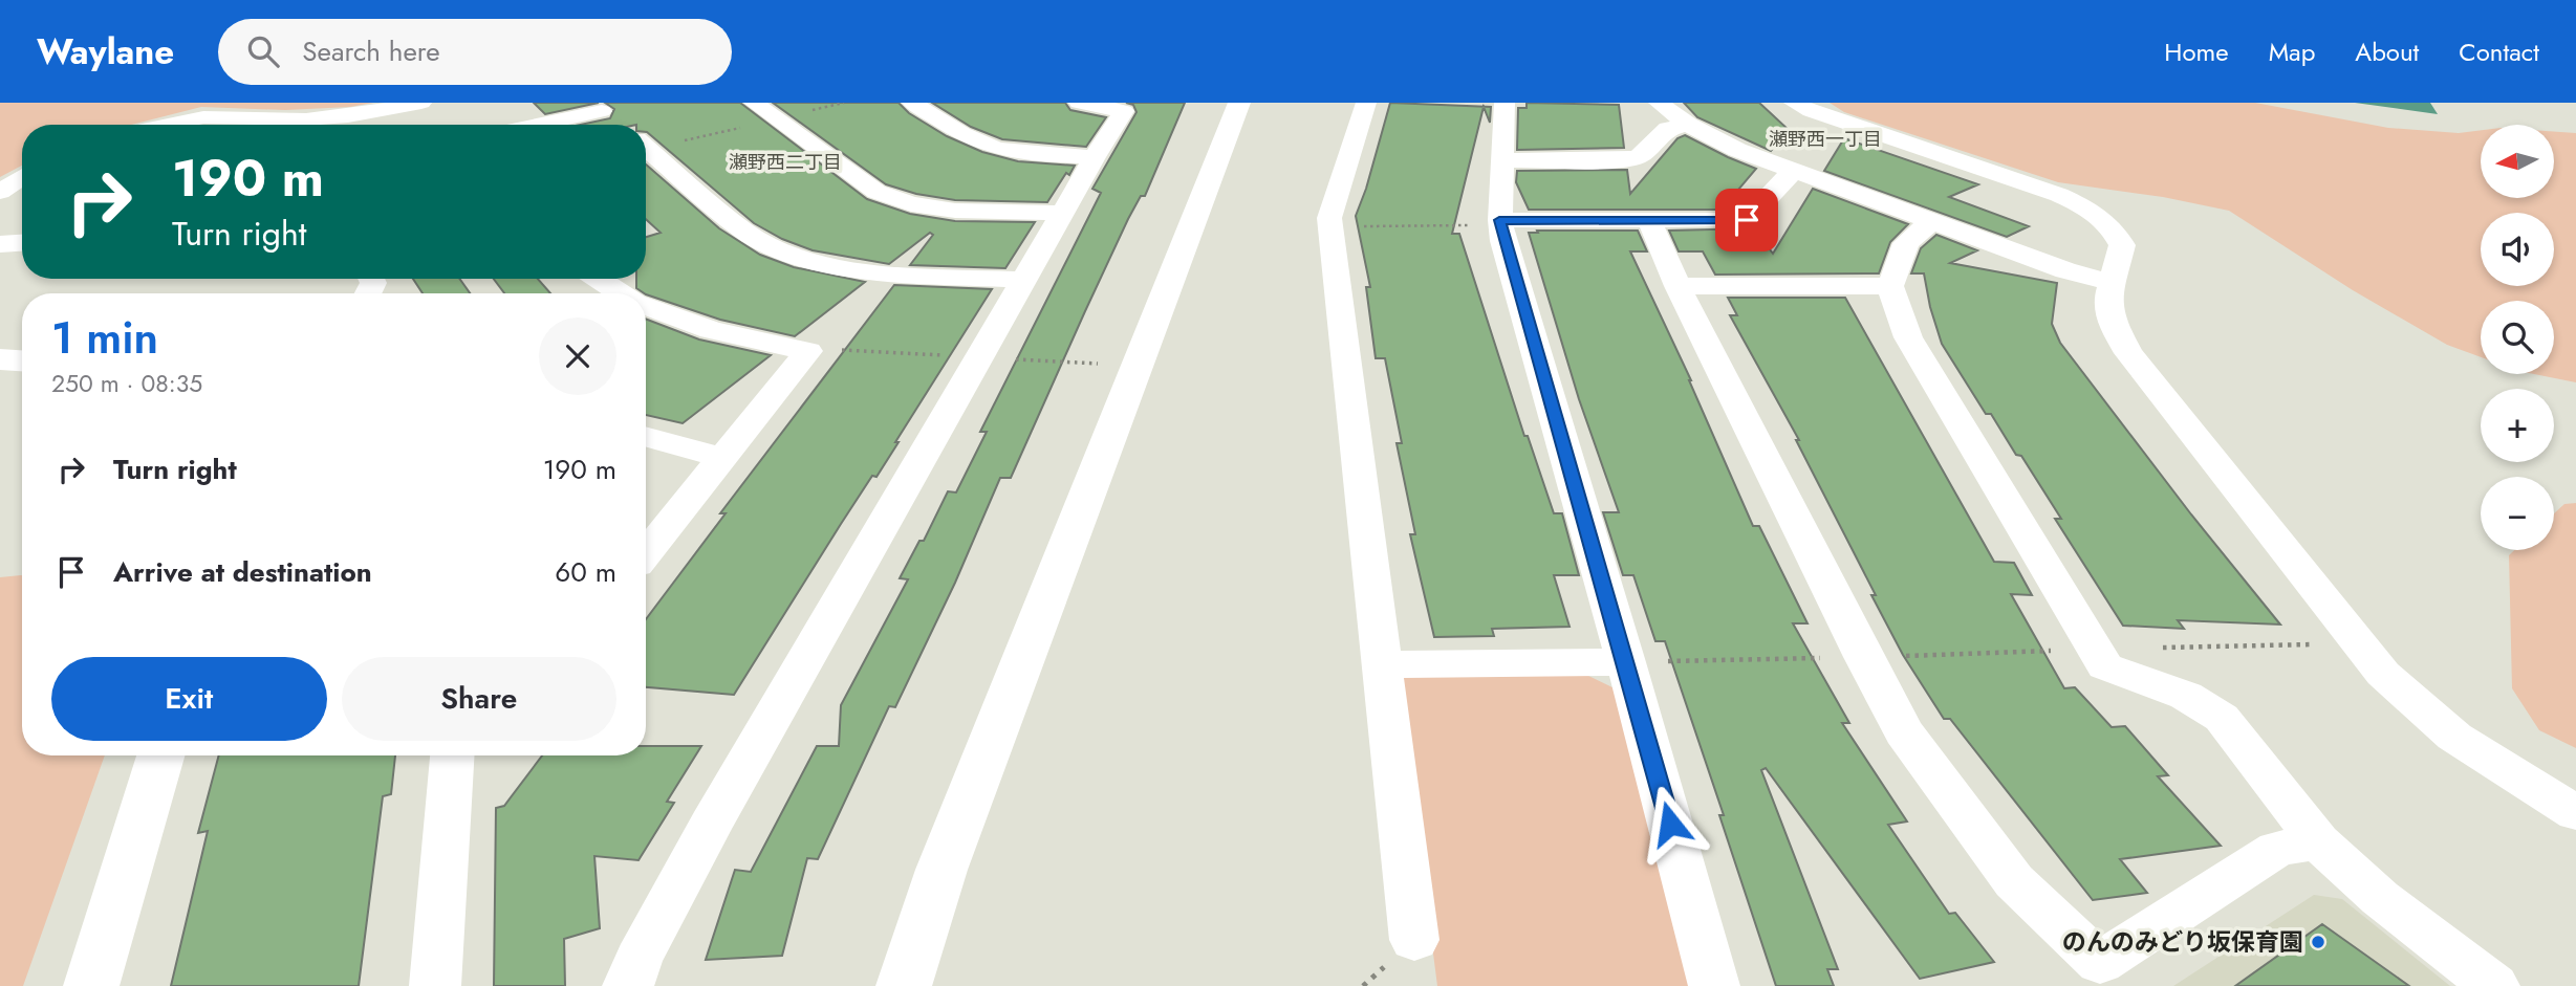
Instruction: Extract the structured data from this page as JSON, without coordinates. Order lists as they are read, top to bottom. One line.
{"districts":["瀬野西一丁目","瀬野西二丁目"],"places":["のんのみどり坂保育園"],"north":"left","page":{"header":"Waylane","search":"Search here","nav":["Home","Map","About","Contact"],"map_buttons":["+","−"],"turn":["190 m","Turn right"],"heading":["1 min","250 m · 08:35"],"list":[{"name":"Turn right","value":"190 m"},{"name":"Arrive at destination","value":"60 m"}],"buttons":["Exit","Share"]}}
